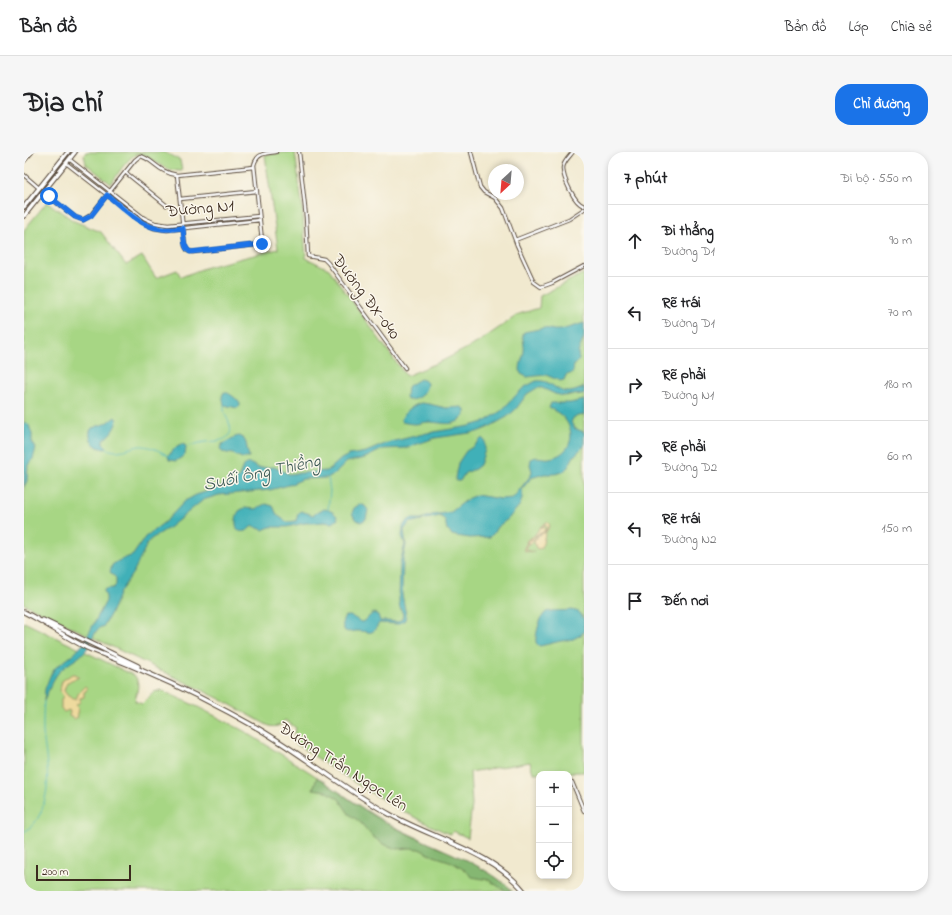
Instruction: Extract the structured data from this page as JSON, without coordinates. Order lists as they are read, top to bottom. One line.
{"streets":{"street":["Đường N1","Đường ĐX-040","Đường Trần Ngọc Lên"]},"water":["Suối Ông Thiềng"],"scale_bar":"200 m","north":"bottom left","page":{"header":"Bản đồ","nav":["Bản đồ","Lớp","Chia sẻ"],"title":"Địa chỉ","buttons":"Chỉ đường","heading":["7 phút","Đi bộ · 550 m"],"list":[["Đi thẳng","Đường D1","90 m"],["Rẽ trái","Đường D1","70 m"],["Rẽ phải","Đường N1","180 m"],["Rẽ phải","Đường D2","60 m"],["Rẽ trái","Đường N2","150 m"],"Đến nơi"],"map_buttons":["+","−"],"scale":"200 m"}}
